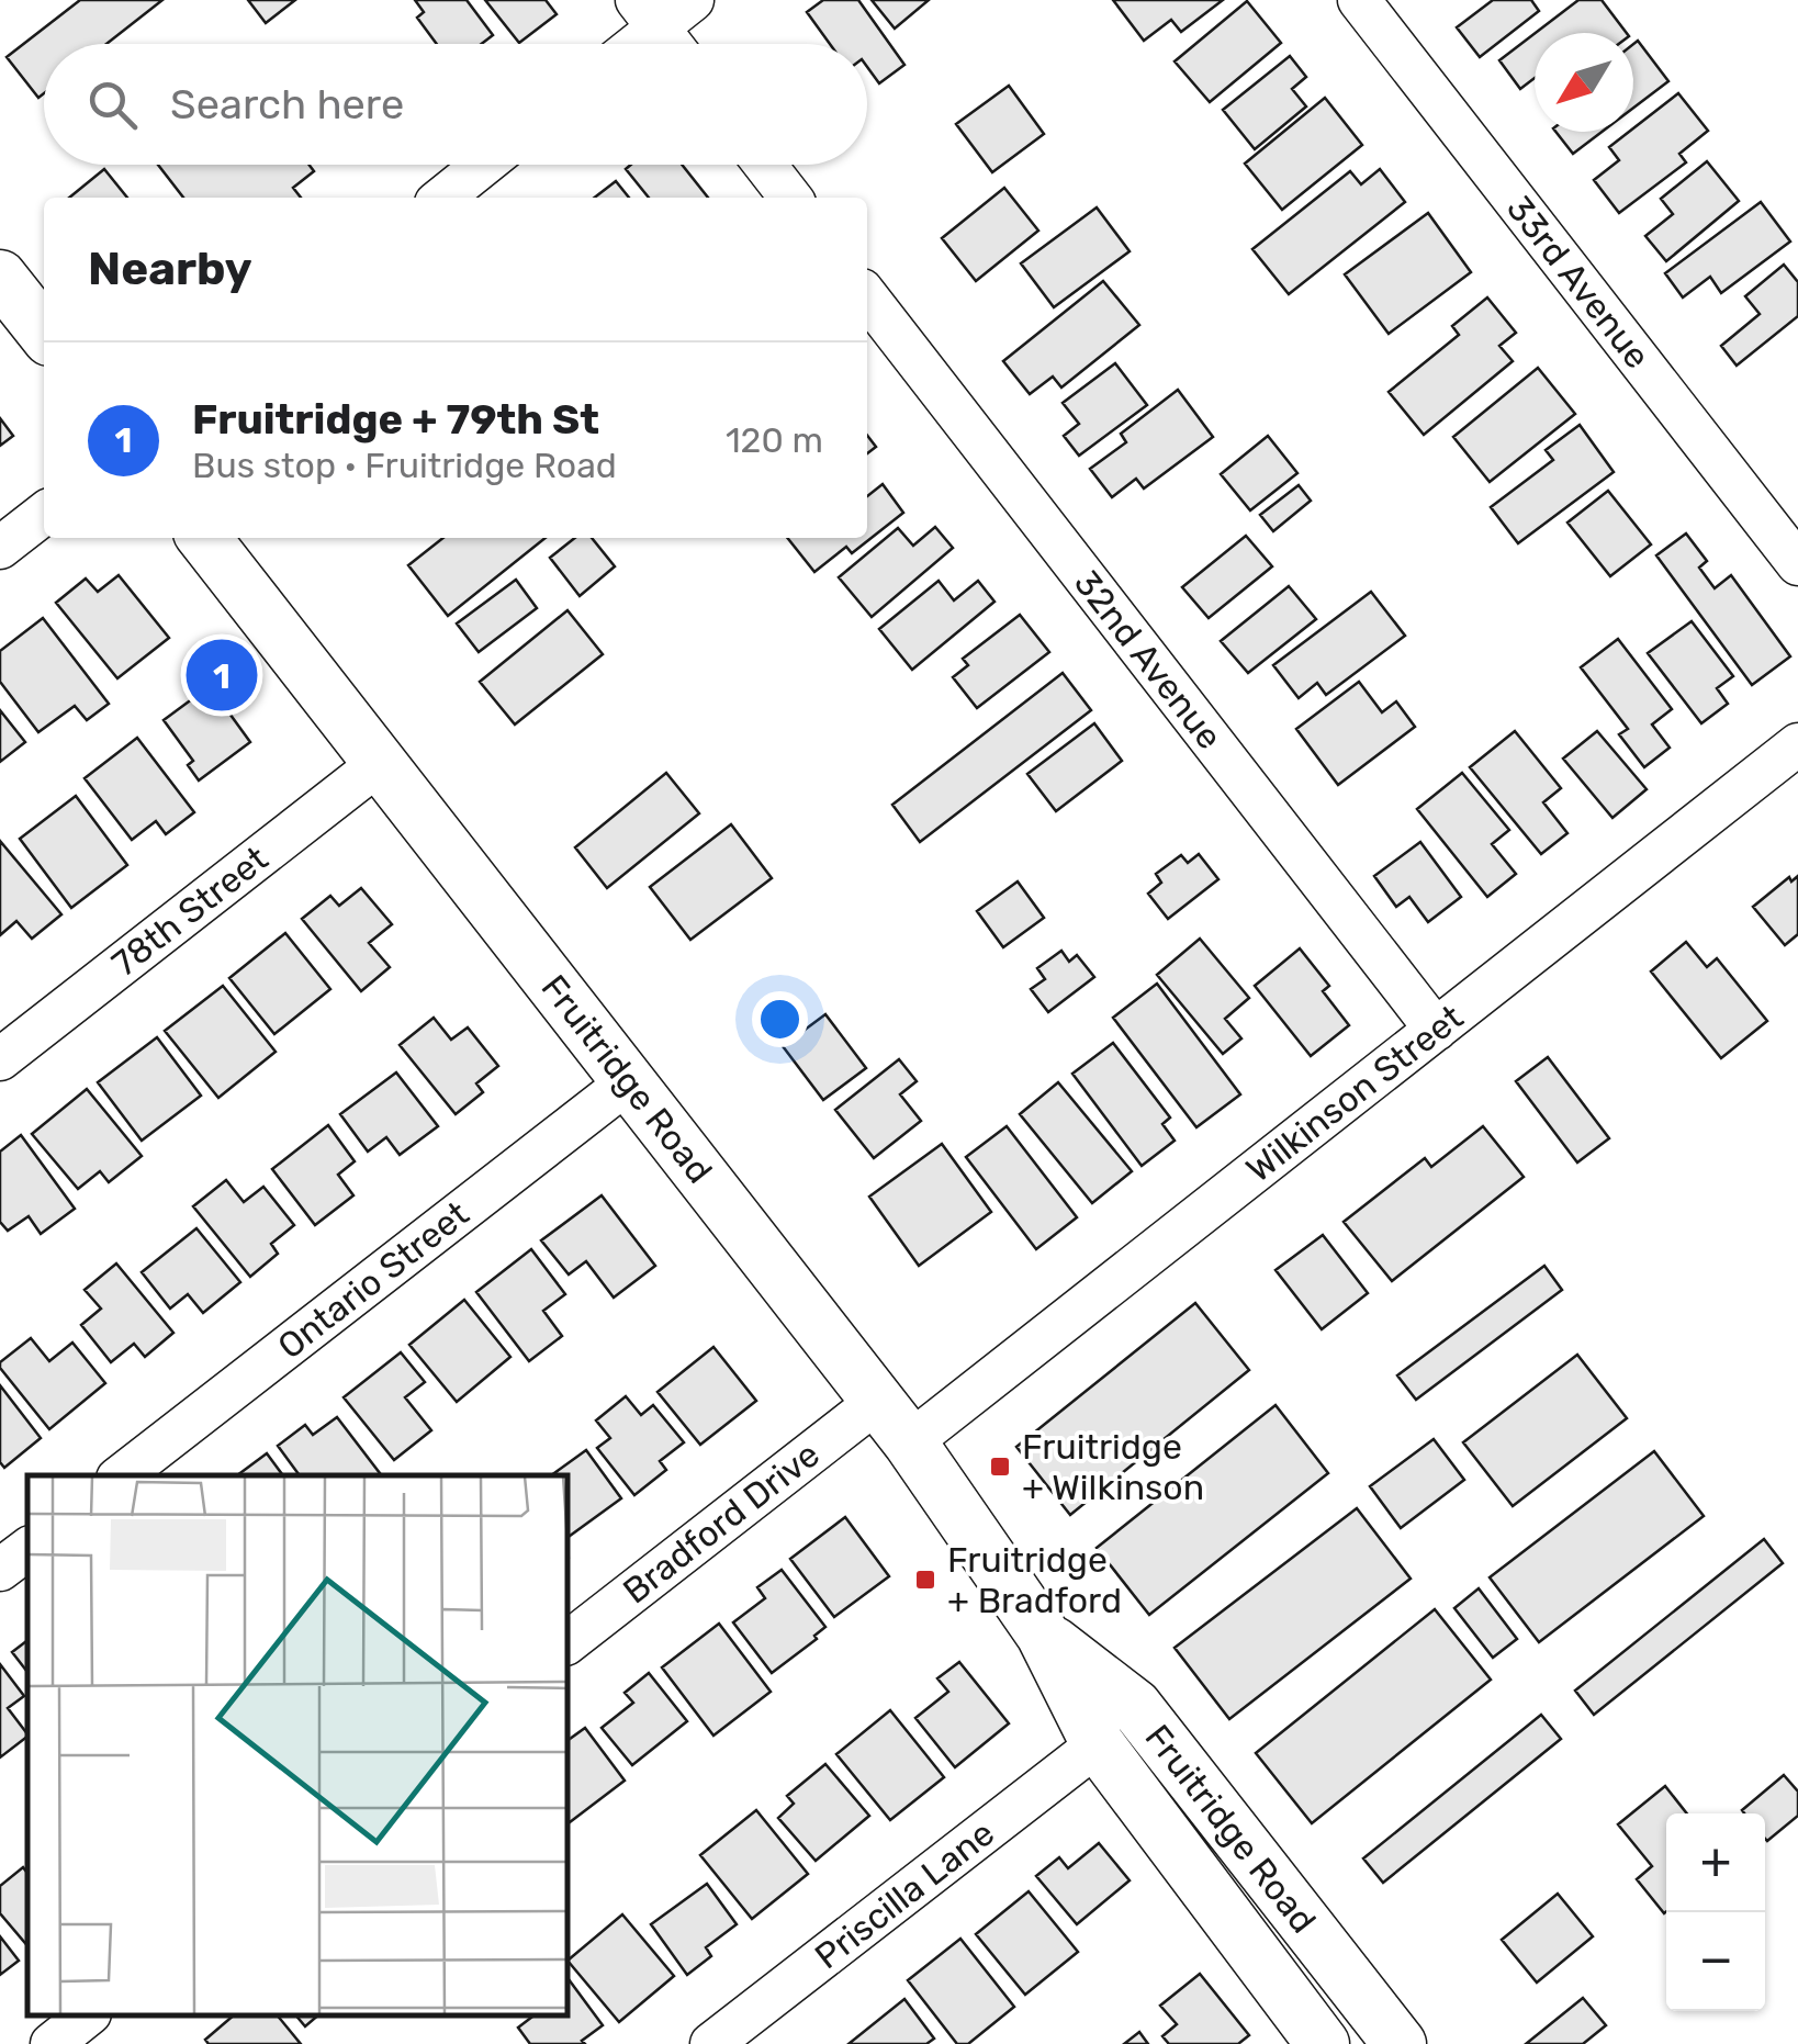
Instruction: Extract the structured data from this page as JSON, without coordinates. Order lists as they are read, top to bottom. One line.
{"streets":{"main road":["Fruitridge Road"],"street":["33rd Avenue","32nd Avenue","78th Street","Wilkinson Street","Ontario Street","Bradford Drive","Priscilla Lane"]},"crossings":[["32nd Avenue","Wilkinson Street"],["78th Street","Fruitridge Road"],["Fruitridge Road","Wilkinson Street"],["Fruitridge Road","Ontario Street"],["Fruitridge Road","Bradford Drive"],["Fruitridge Road","Priscilla Lane"]],"places":{"transit":["Fruitridge + Wilkinson","Fruitridge + Bradford"]},"north":"bottom left","page":{"search":"Search here","heading":"Nearby","list":[{"mark":"1","name":"Fruitridge + 79th St","note":"Bus stop · Fruitridge Road","value":"120 m"}],"pins":"1","map_buttons":["+","−"]}}
